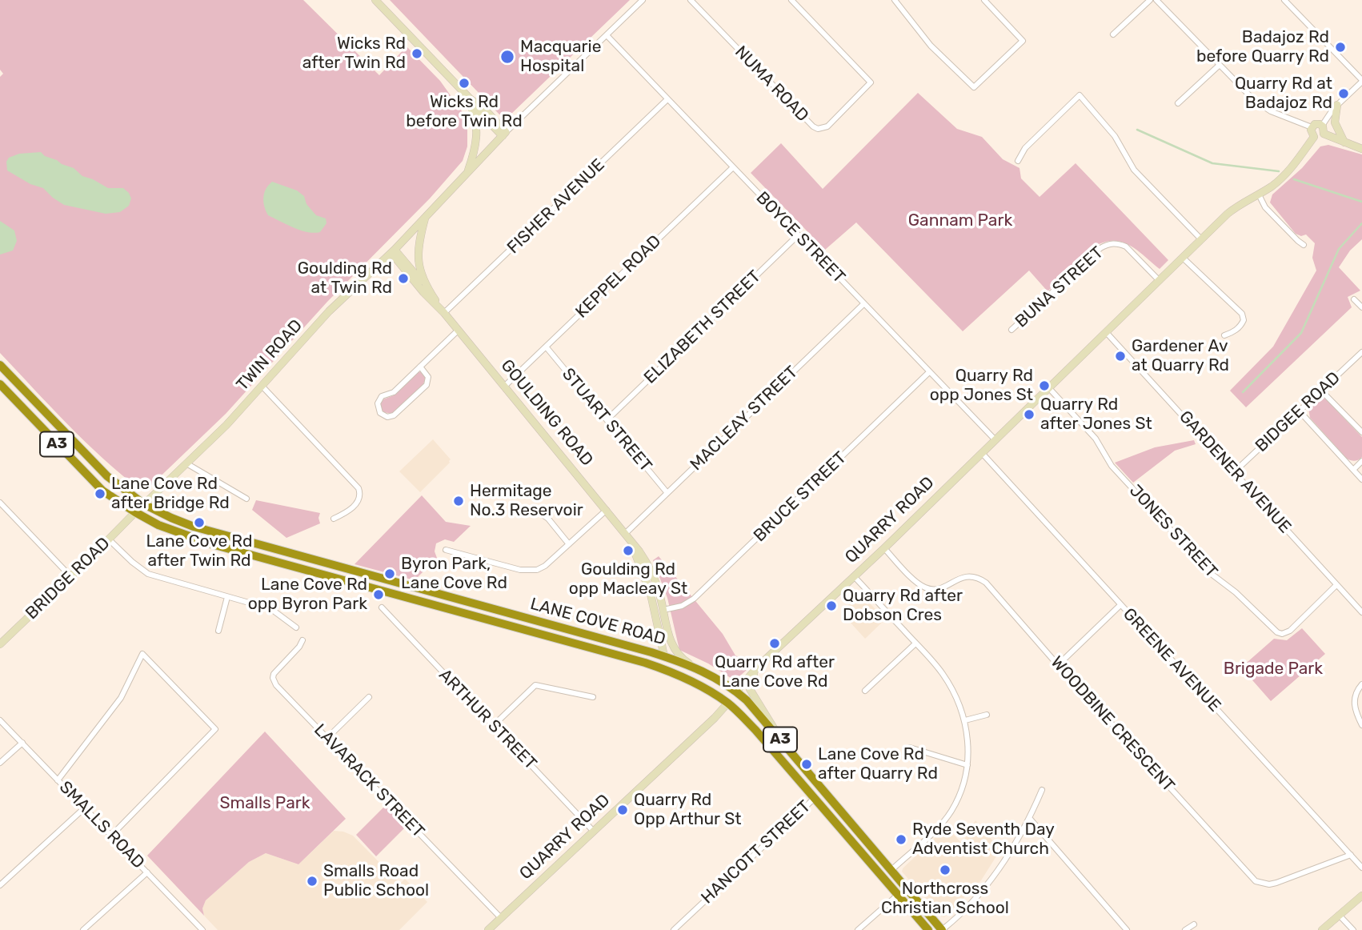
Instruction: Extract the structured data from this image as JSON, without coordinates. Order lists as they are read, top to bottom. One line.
{"streets":{"highway":["TWIN ROAD","A3","QUARRY ROAD","LANE COVE ROAD"],"street":["NUMA ROAD","FISHER AVENUE","BOYCE STREET","KEPPEL ROAD","BUNA STREET","ELIZABETH STREET","BIDGEE ROAD","GOULDING ROAD","MACLEAY STREET","STUART STREET","GARDENER AVENUE","BRUCE STREET","JONES STREET","BRIDGE ROAD","GREENE AVENUE","ARTHUR STREET","WOODBINE CRESCENT","LAVARACK STREET","SMALLS ROAD","HANCOTT STREET"]},"crossings":[["FISHER AVENUE","BOYCE STREET"],["FISHER AVENUE","GOULDING ROAD"],["BOYCE STREET","KEPPEL ROAD"],["BOYCE STREET","ELIZABETH STREET"],["BOYCE STREET","TWIN ROAD"],["BOYCE STREET","MACLEAY STREET"],["BOYCE STREET","BRUCE STREET"],["BOYCE STREET","QUARRY ROAD"],["KEPPEL ROAD","GOULDING ROAD"],["KEPPEL ROAD","STUART STREET"],["BUNA STREET","QUARRY ROAD"],["ELIZABETH STREET","STUART STREET"],["TWIN ROAD","GOULDING ROAD"],["TWIN ROAD","BRIDGE ROAD"],["TWIN ROAD","LANE COVE ROAD"],["BIDGEE ROAD","GARDENER AVENUE"],["GOULDING ROAD","MACLEAY STREET"],["GOULDING ROAD","BRUCE STREET"],["GOULDING ROAD","LANE COVE ROAD"],["MACLEAY STREET","STUART STREET"],["GARDENER AVENUE","QUARRY ROAD"],["GARDENER AVENUE","JONES STREET"],["QUARRY ROAD","JONES STREET"],["QUARRY ROAD","LANE COVE ROAD"],["QUARRY ROAD","GREENE AVENUE"],["QUARRY ROAD","ARTHUR STREET"],["QUARRY ROAD","WOODBINE CRESCENT"],["QUARRY ROAD","LAVARACK STREET"],["BRIDGE ROAD","LANE COVE ROAD"],["LANE COVE ROAD","HANCOTT STREET"],["GREENE AVENUE","WOODBINE CRESCENT"]],"parks":["Gannam Park","Brigade Park","Smalls Park"],"places":["Badajoz Rd before Quarry Rd","Wicks Rd after Twin Rd","Macquarie Hospital","Wicks Rd before Twin Rd","Quarry Rd at Badajoz Rd","Goulding Rd at Twin Rd","Gardener Av at Quarry Rd","Quarry Rd opp Jones St","Quarry Rd after Jones St","Lane Cove Rd after Bridge Rd","Hermitage No.3 Reservoir","Lane Cove Rd after Twin Rd","Goulding Rd opp Macleay St","Byron Park, Lane Cove Rd","Lane Cove Rd opp Byron Park","Quarry Rd after Dobson Cres","Quarry Rd after Lane Cove Rd","Lane Cove Rd after Quarry Rd","Quarry Rd Opp Arthur St","Ryde Seventh Day Adventist Church","Northcross Christian School","Smalls Road Public School"]}
